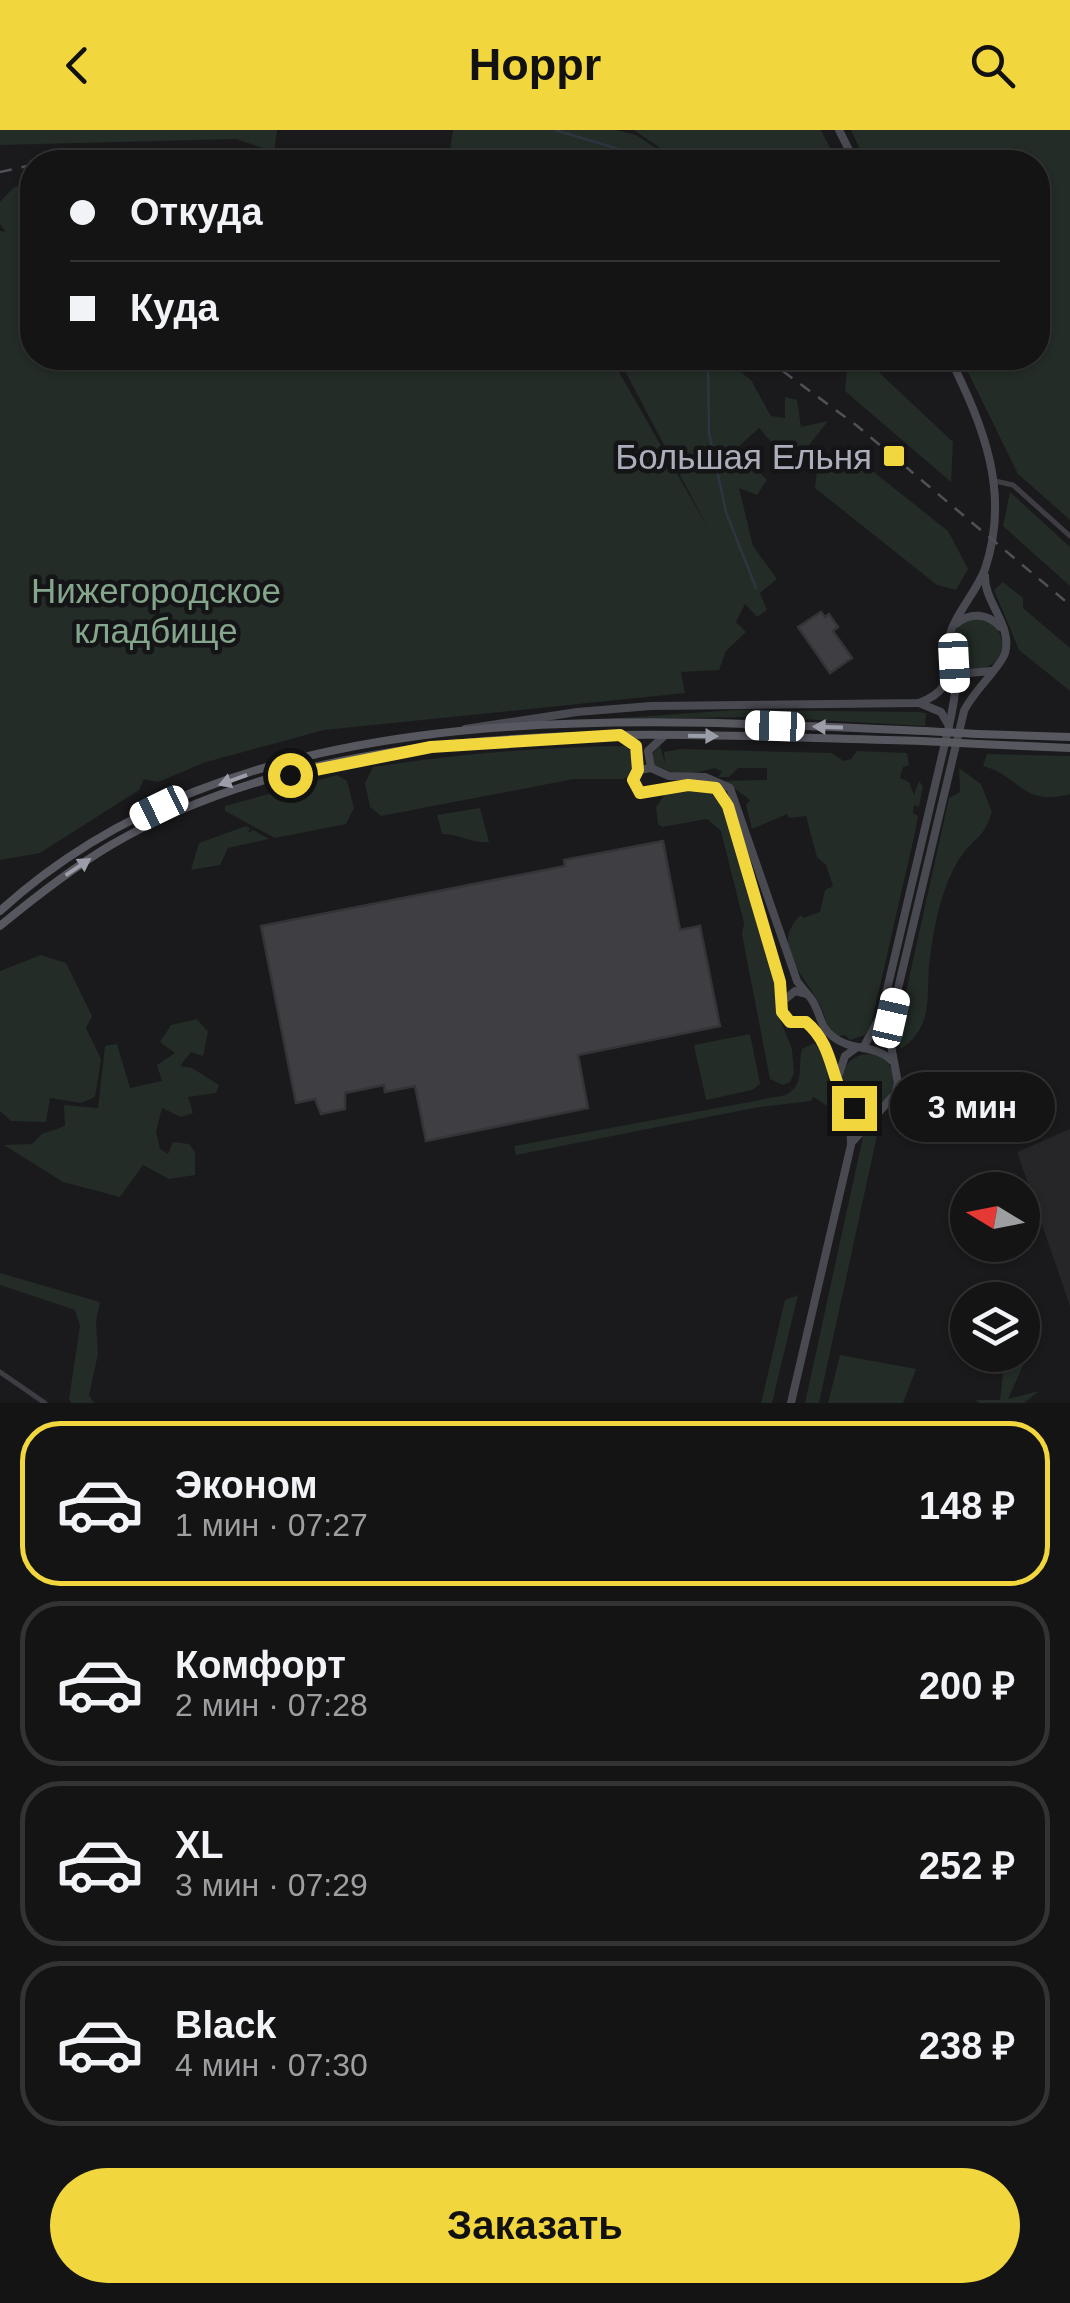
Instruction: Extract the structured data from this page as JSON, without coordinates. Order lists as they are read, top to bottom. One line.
{"parks":["Нижегородское кладбище"],"places":{"transit":["Большая Ельня"]},"north":"left","page":{"header":"Hoppr","banner":["Откуда","Куда"],"bubble":"3 мин","list":[{"name":"Эконом","note":"1 мин · 07:27","value":"148 ₽"},{"name":"Комфорт","note":"2 мин · 07:28","value":"200 ₽"},{"name":"XL","note":"3 мин · 07:29","value":"252 ₽"},{"name":"Black","note":"4 мин · 07:30","value":"238 ₽"}],"buttons":"Заказать"}}
